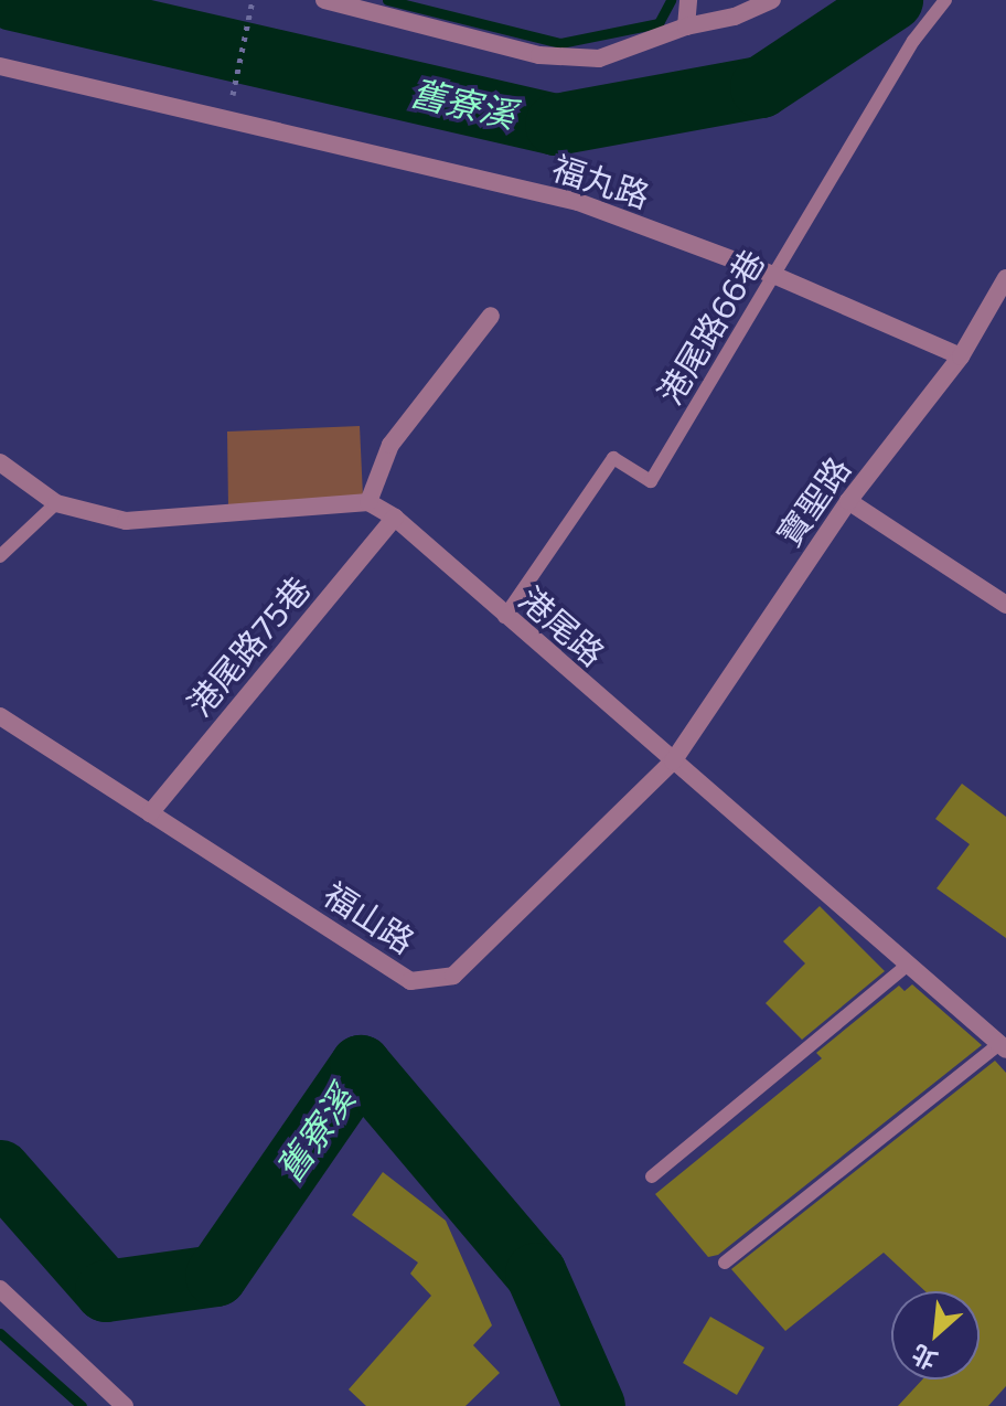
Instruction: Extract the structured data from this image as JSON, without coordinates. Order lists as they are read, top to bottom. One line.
{"streets":{"street":["福丸路","寶聖路","港尾路","港尾路75巷","福山路"],"lane":["港尾路66巷"]},"crossings":[["福丸路","港尾路66巷"],["福丸路","寶聖路"],["港尾路66巷","港尾路"],["寶聖路","港尾路"],["寶聖路","福山路"],["港尾路","港尾路75巷"],["港尾路","福山路"],["港尾路75巷","福山路"]],"water":["舊寮溪"],"north":"bottom left"}
